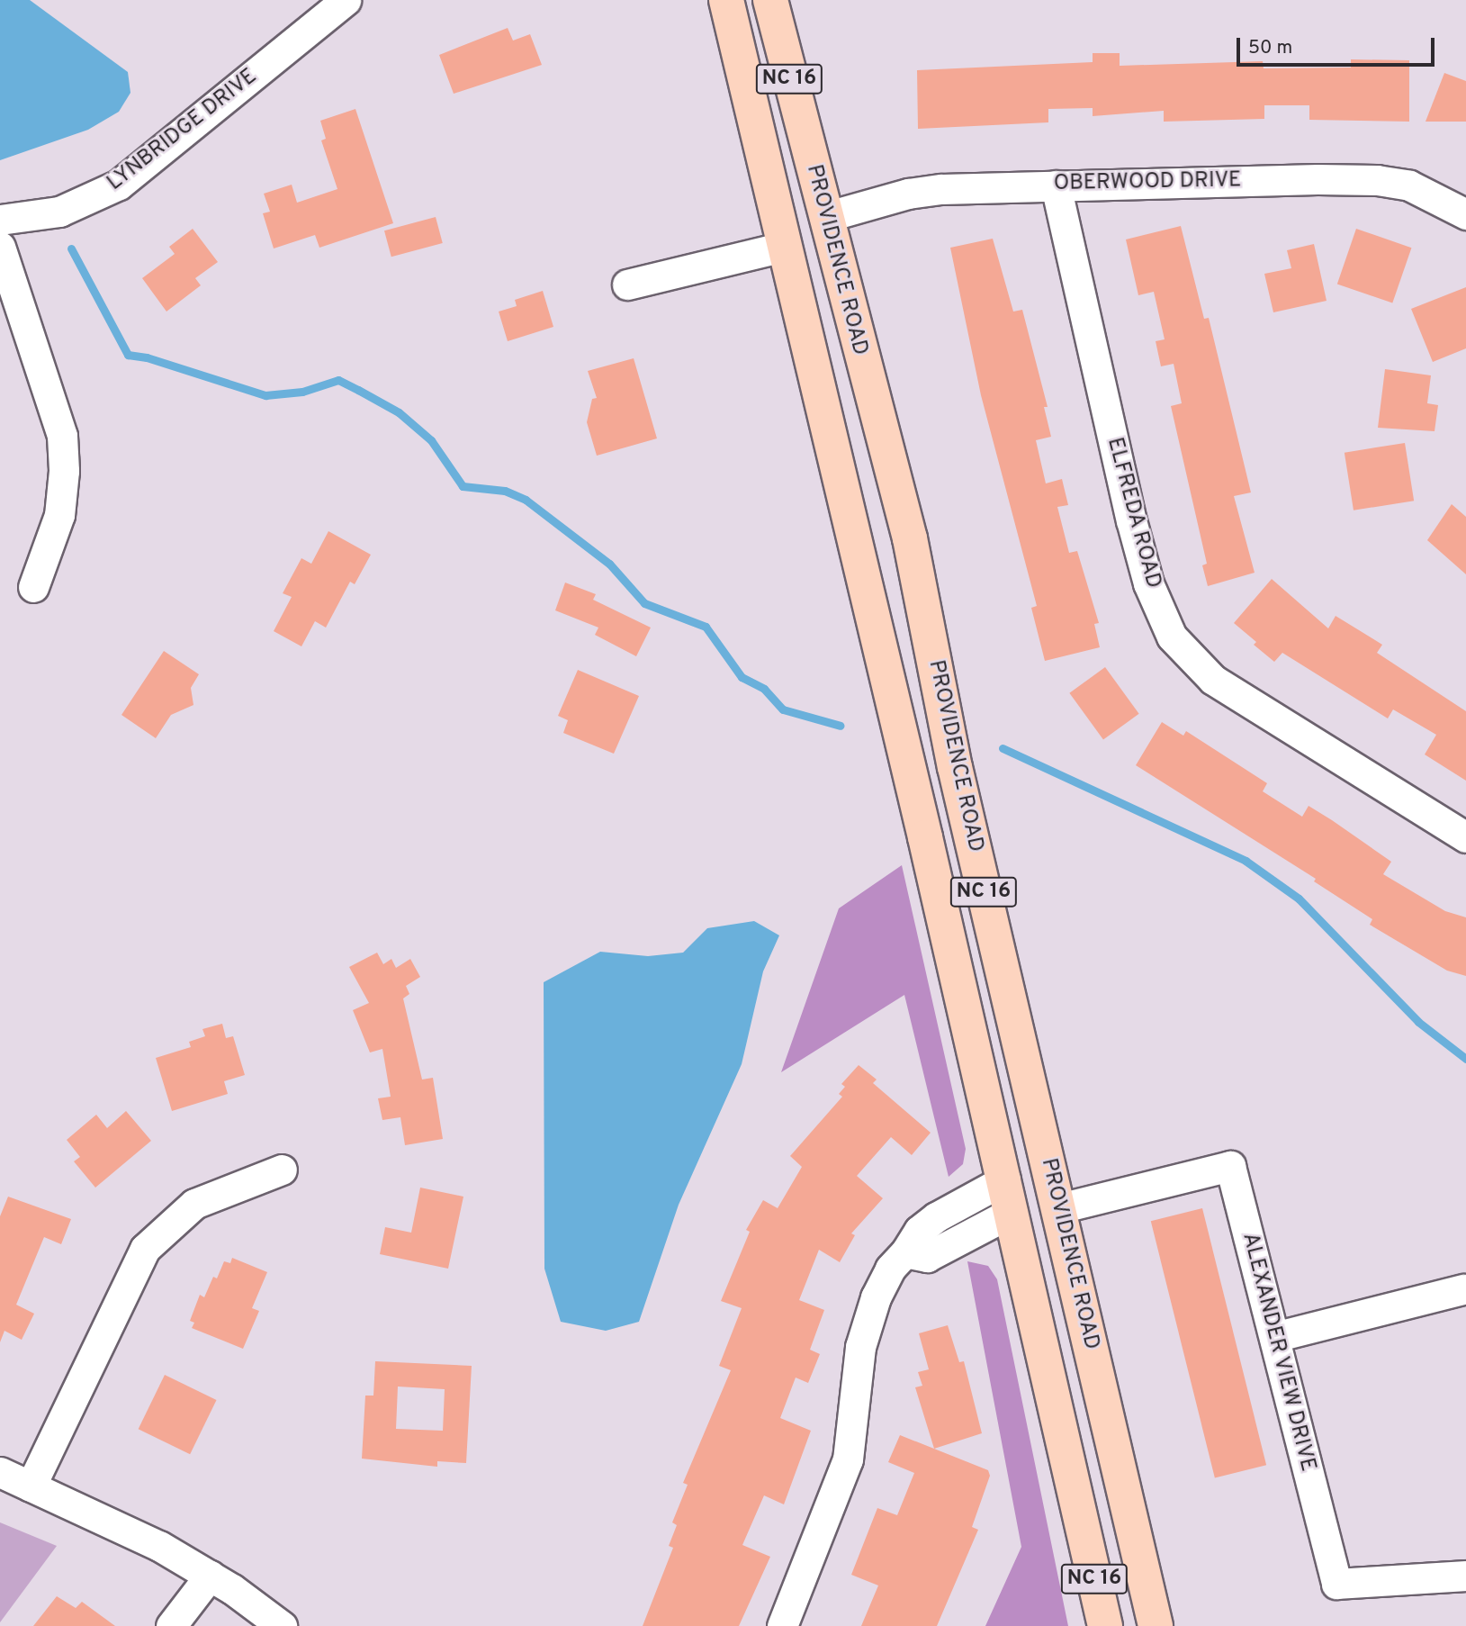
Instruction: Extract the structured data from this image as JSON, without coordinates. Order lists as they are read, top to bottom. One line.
{"streets":{"main road":["NC 16","PROVIDENCE ROAD"],"street":["LYNBRIDGE DRIVE","OBERWOOD DRIVE","ELFREDA ROAD","ALEXANDER VIEW DRIVE"]},"crossings":[["OBERWOOD DRIVE","PROVIDENCE ROAD"],["OBERWOOD DRIVE","ELFREDA ROAD"],["PROVIDENCE ROAD","ALEXANDER VIEW DRIVE"]],"scale_bar":"50 m"}
